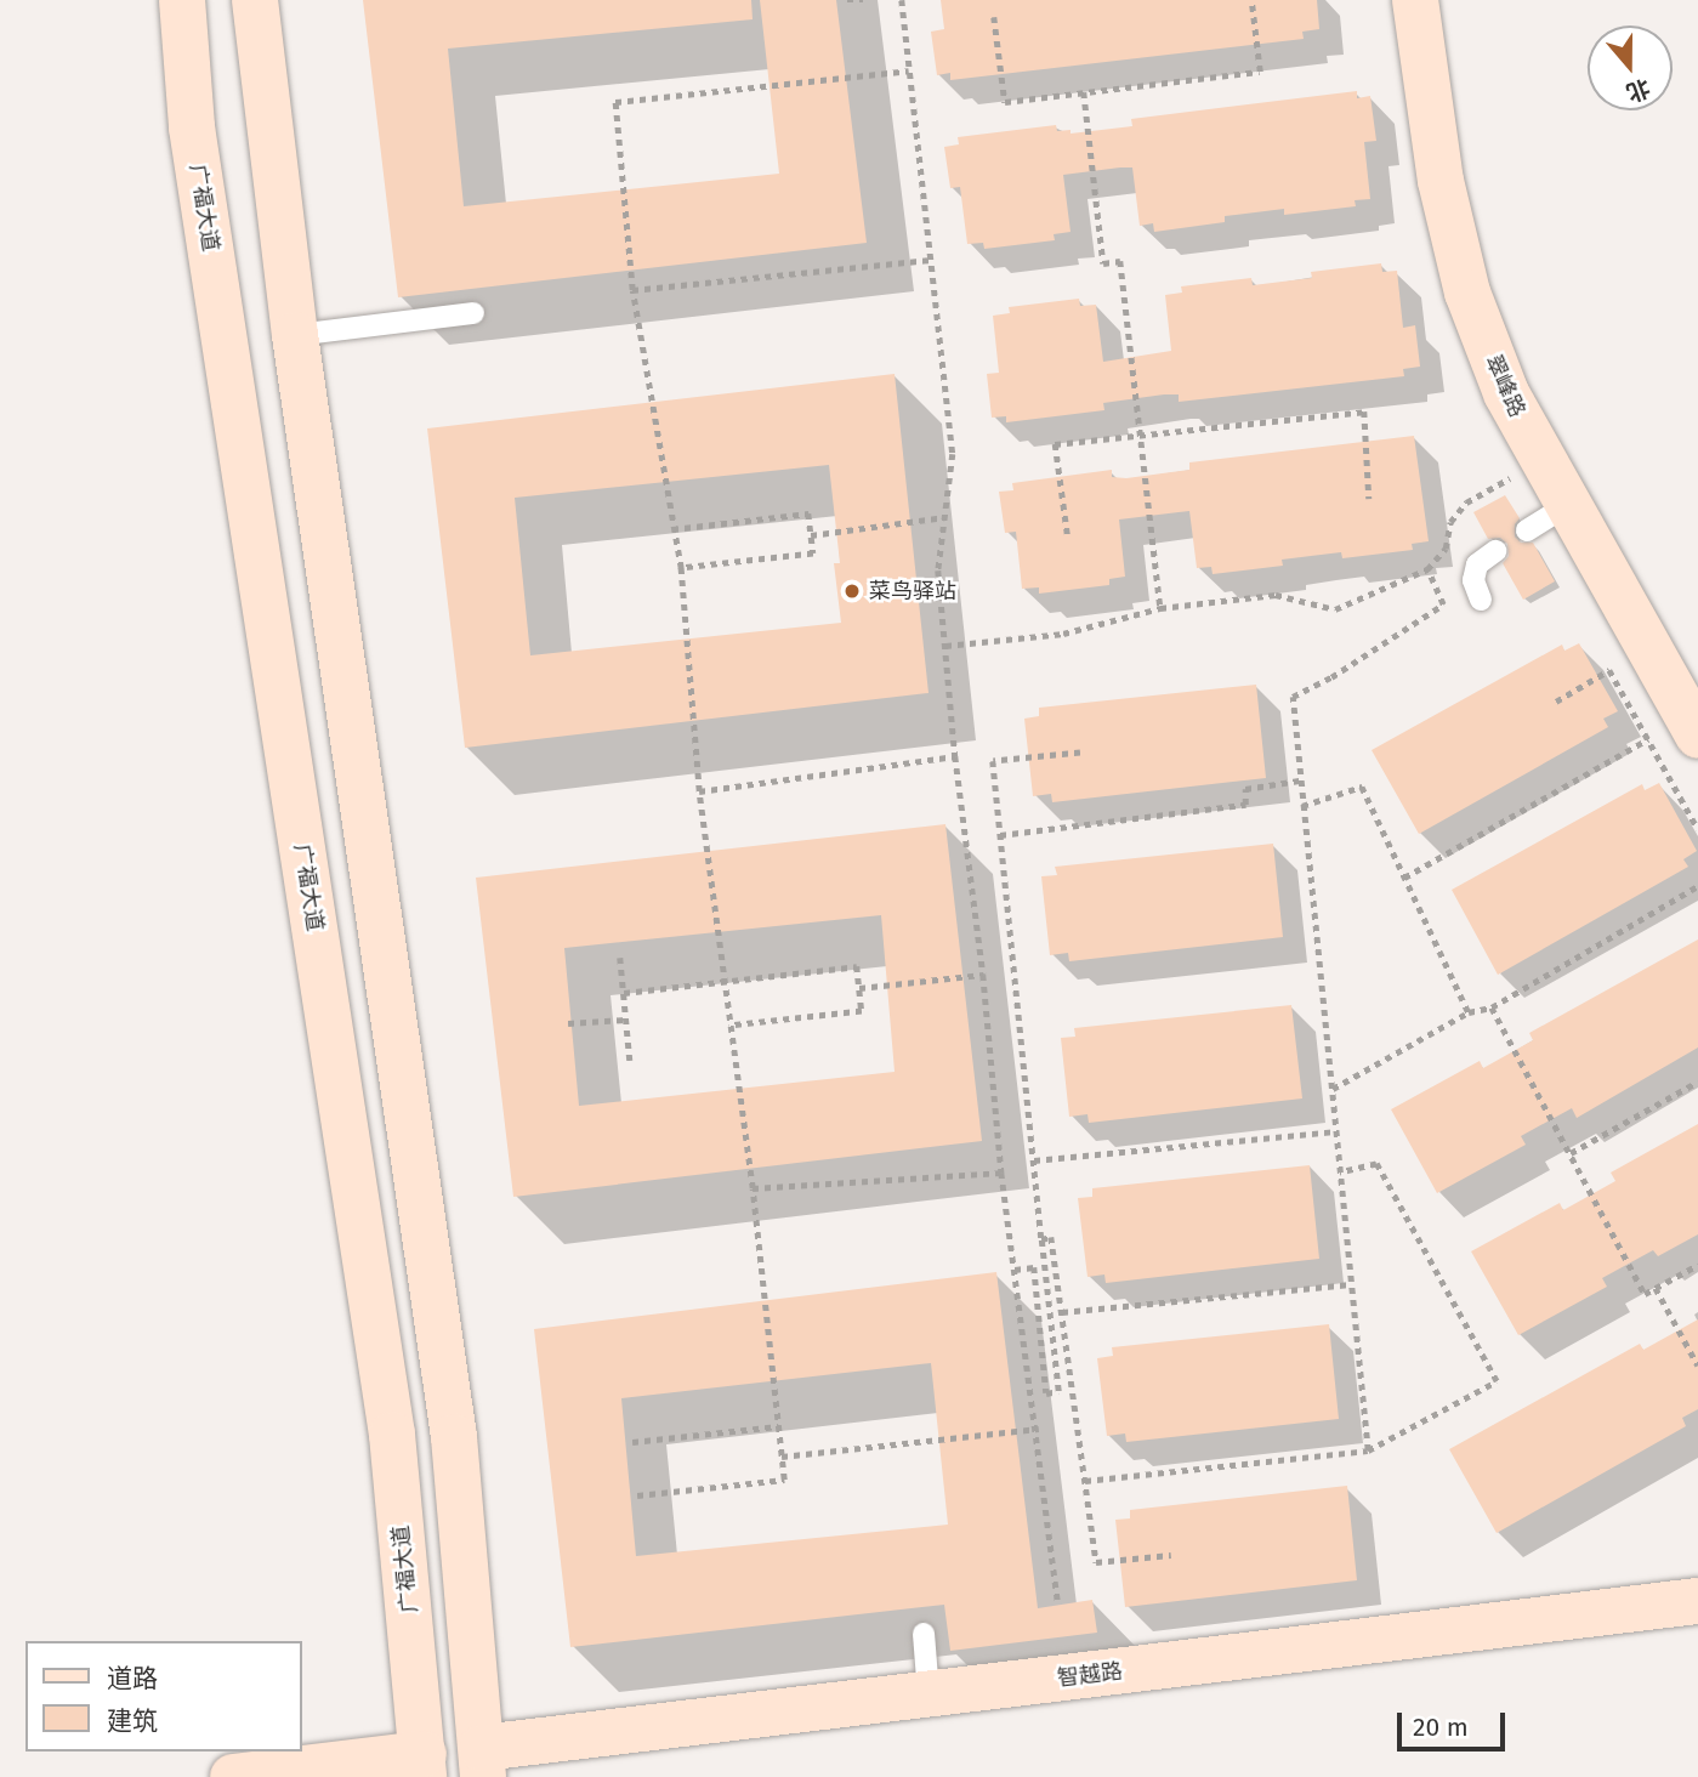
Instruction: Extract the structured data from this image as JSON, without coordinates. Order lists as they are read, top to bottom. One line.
{"streets":{"main road":["广福大道","翠峰路","智越路"]},"places":["菜鸟驿站"],"legend":["道路","建筑"],"scale_bar":"20 m","north":"bottom"}
